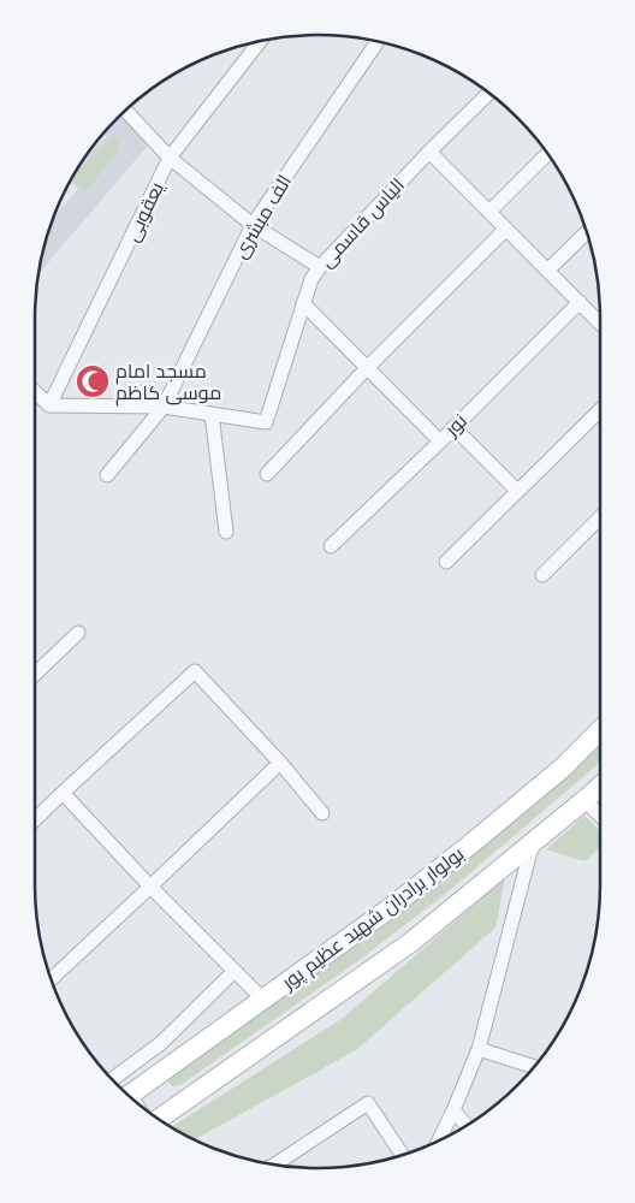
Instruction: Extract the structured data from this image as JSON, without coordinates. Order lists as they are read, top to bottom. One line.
{"streets":{"main road":["بولوار برادران شهید عظیم‌ پور"],"street":["یعقوبی","الف مبشری","الیاس قاسمی","نور"]},"places":{"mosque":["مسجد امام موسی کاظم"]}}
